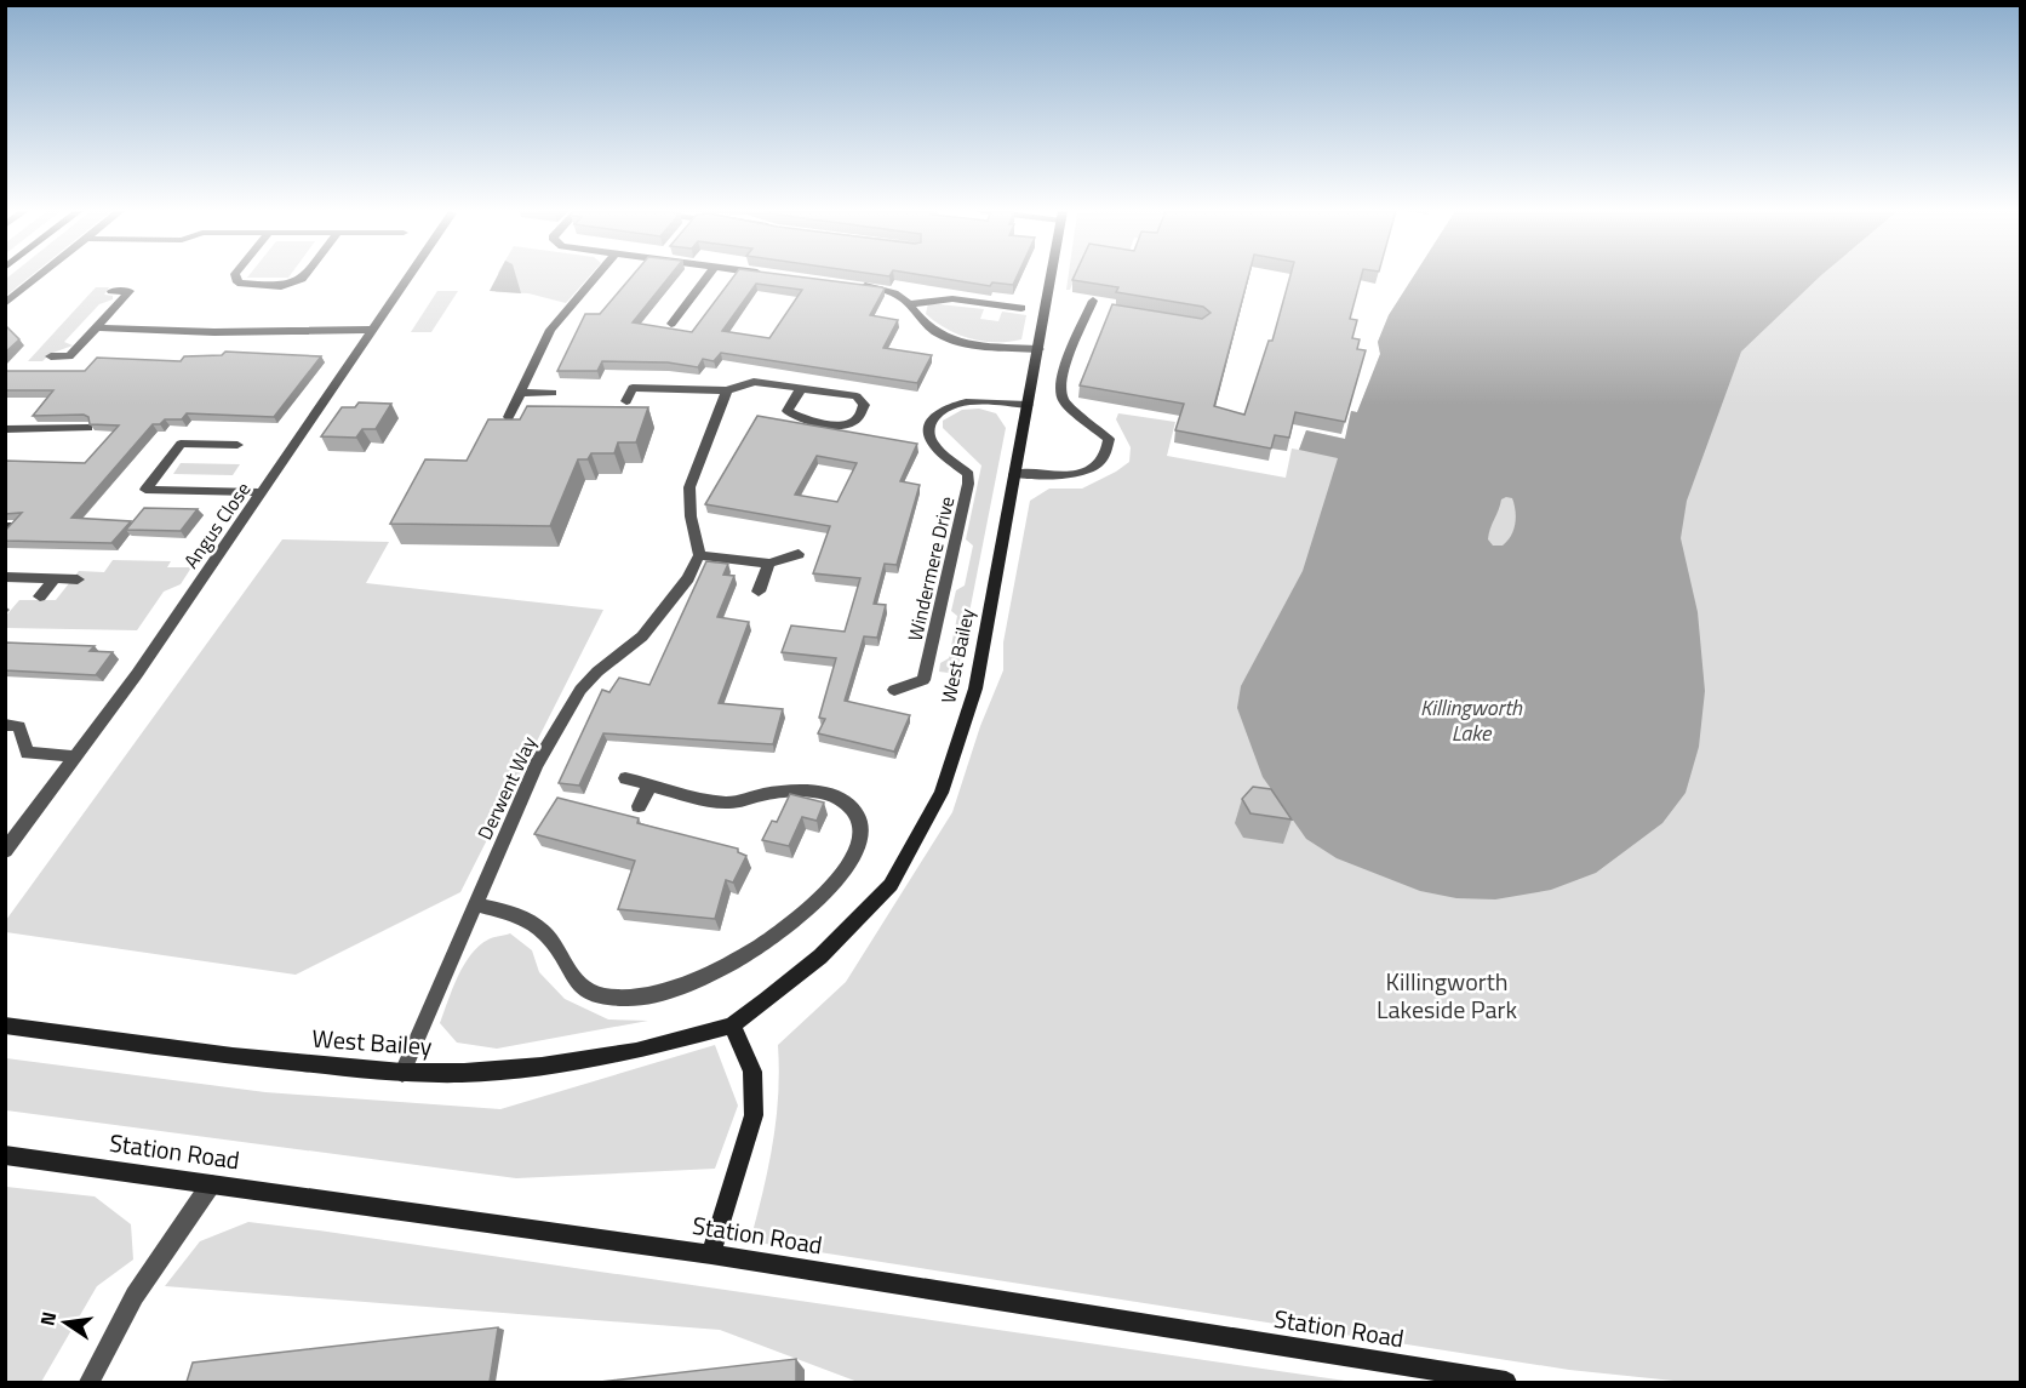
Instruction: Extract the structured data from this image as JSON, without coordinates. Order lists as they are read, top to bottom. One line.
{"streets":{"street":["Angus Close","Windermere Drive","West Bailey","Derwent Way","Station Road"]},"crossings":[["Windermere Drive","West Bailey"],["West Bailey","Derwent Way"]],"water":["Killingworth Lake"],"parks":["Killingworth Lakeside Park"],"north":"left"}
